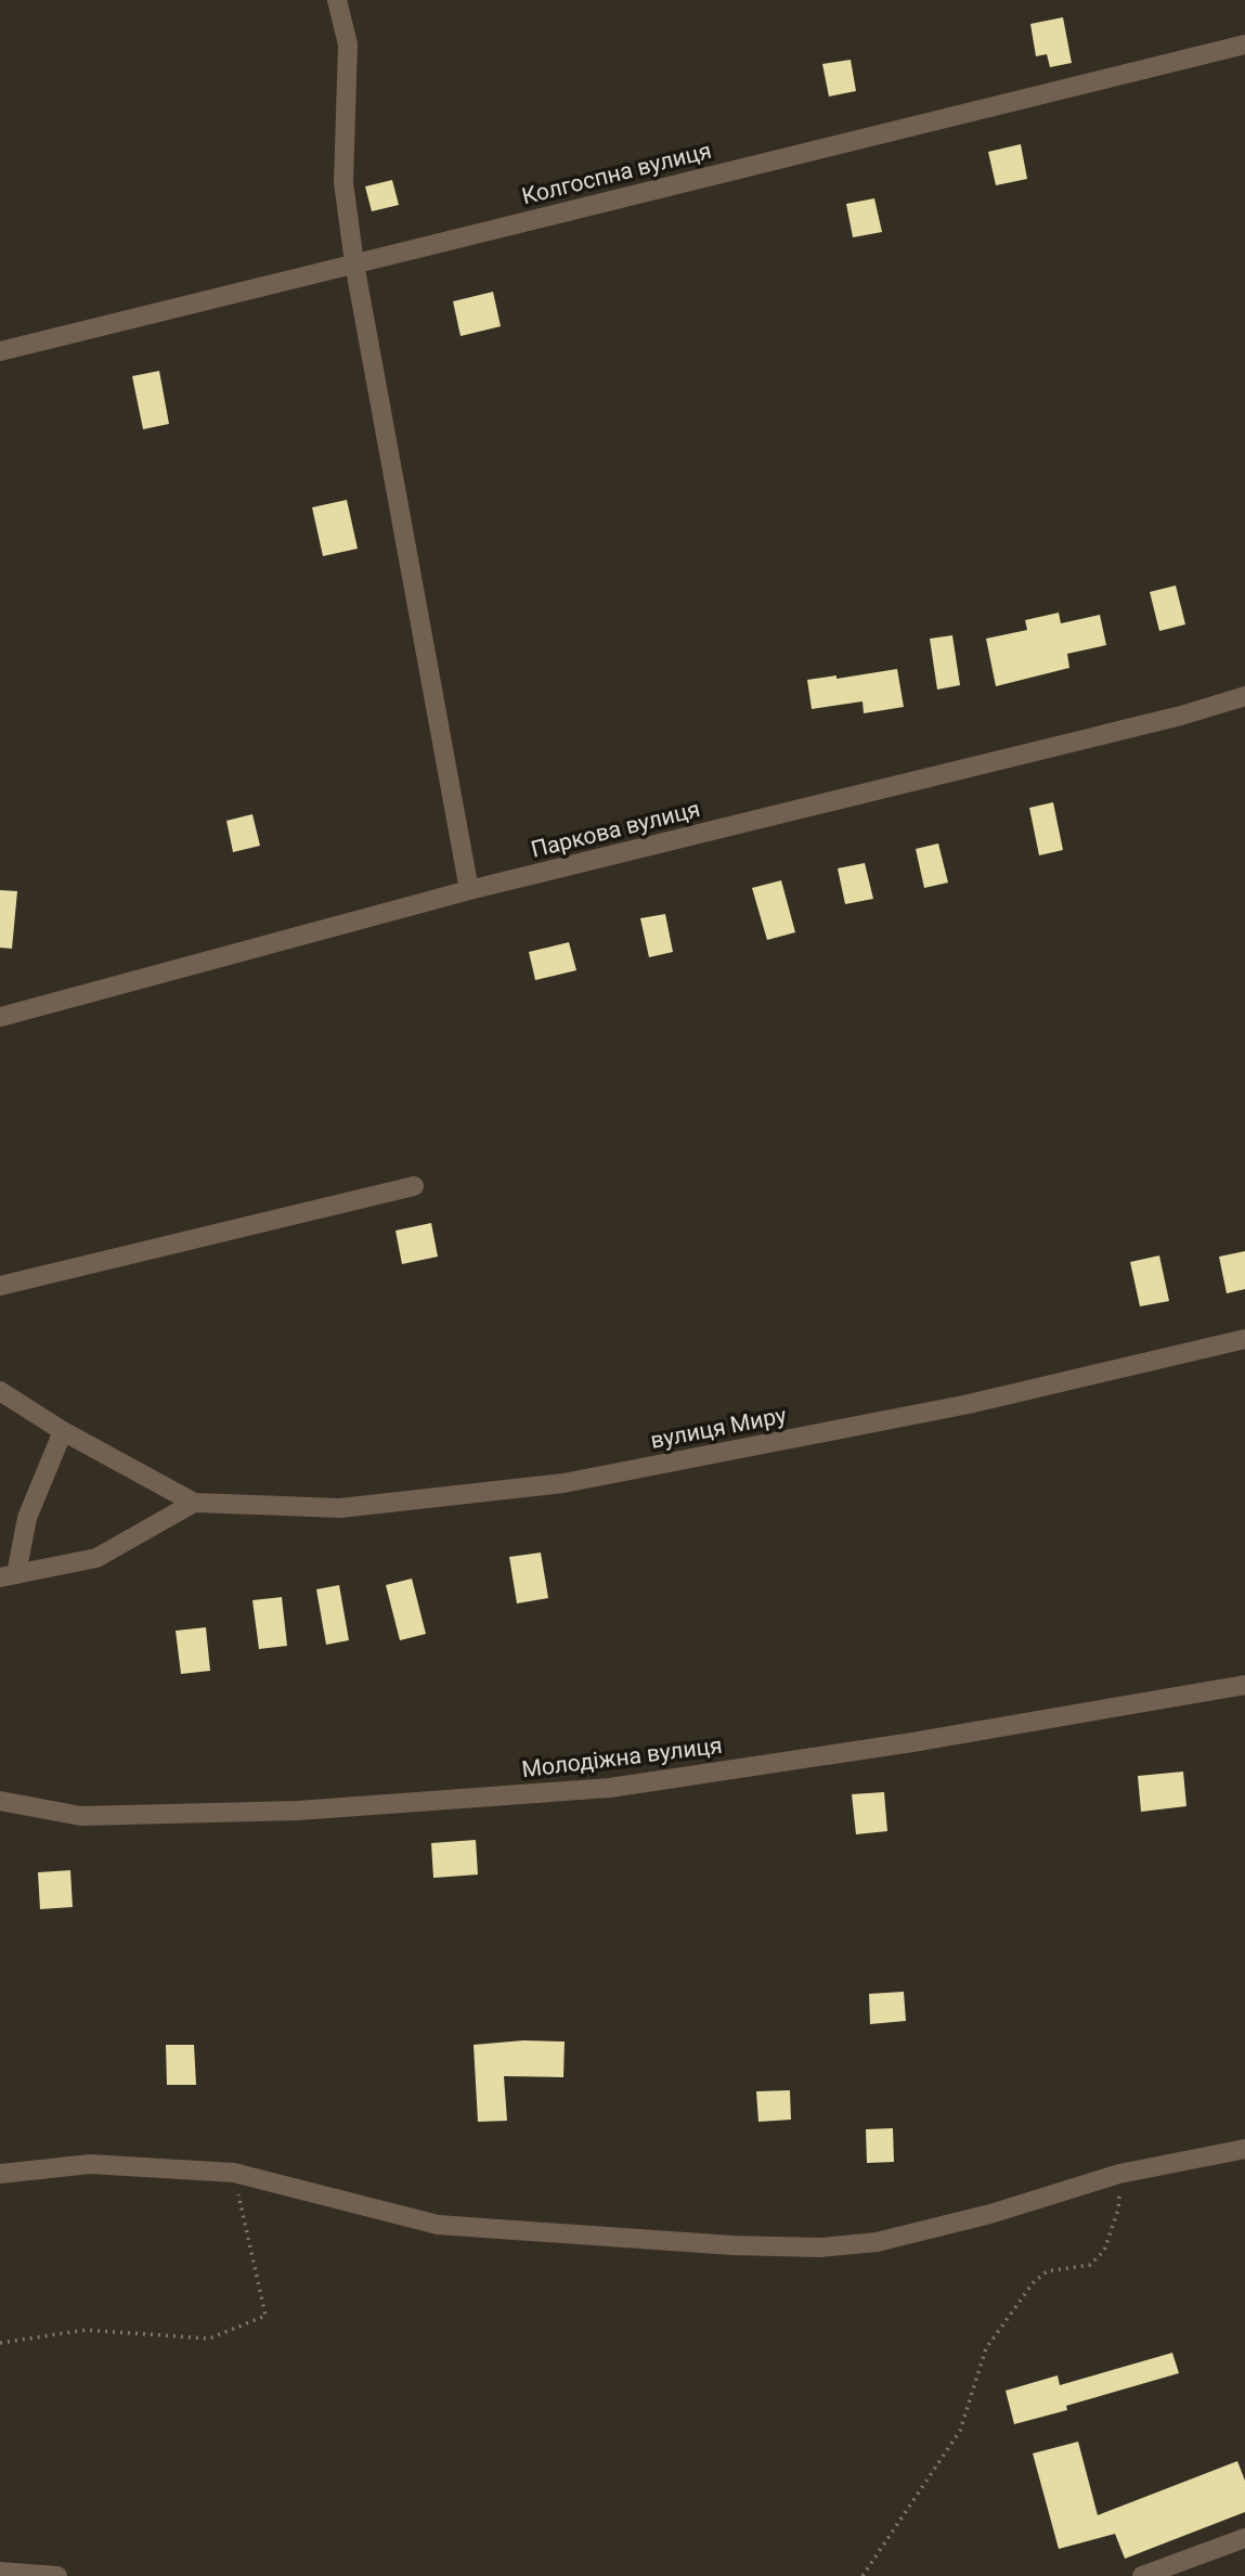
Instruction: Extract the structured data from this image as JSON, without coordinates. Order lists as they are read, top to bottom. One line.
{"streets":{"street":["Колгоспна вулиця","Паркова вулиця","вулиця Миру","Молодіжна вулиця"]}}
